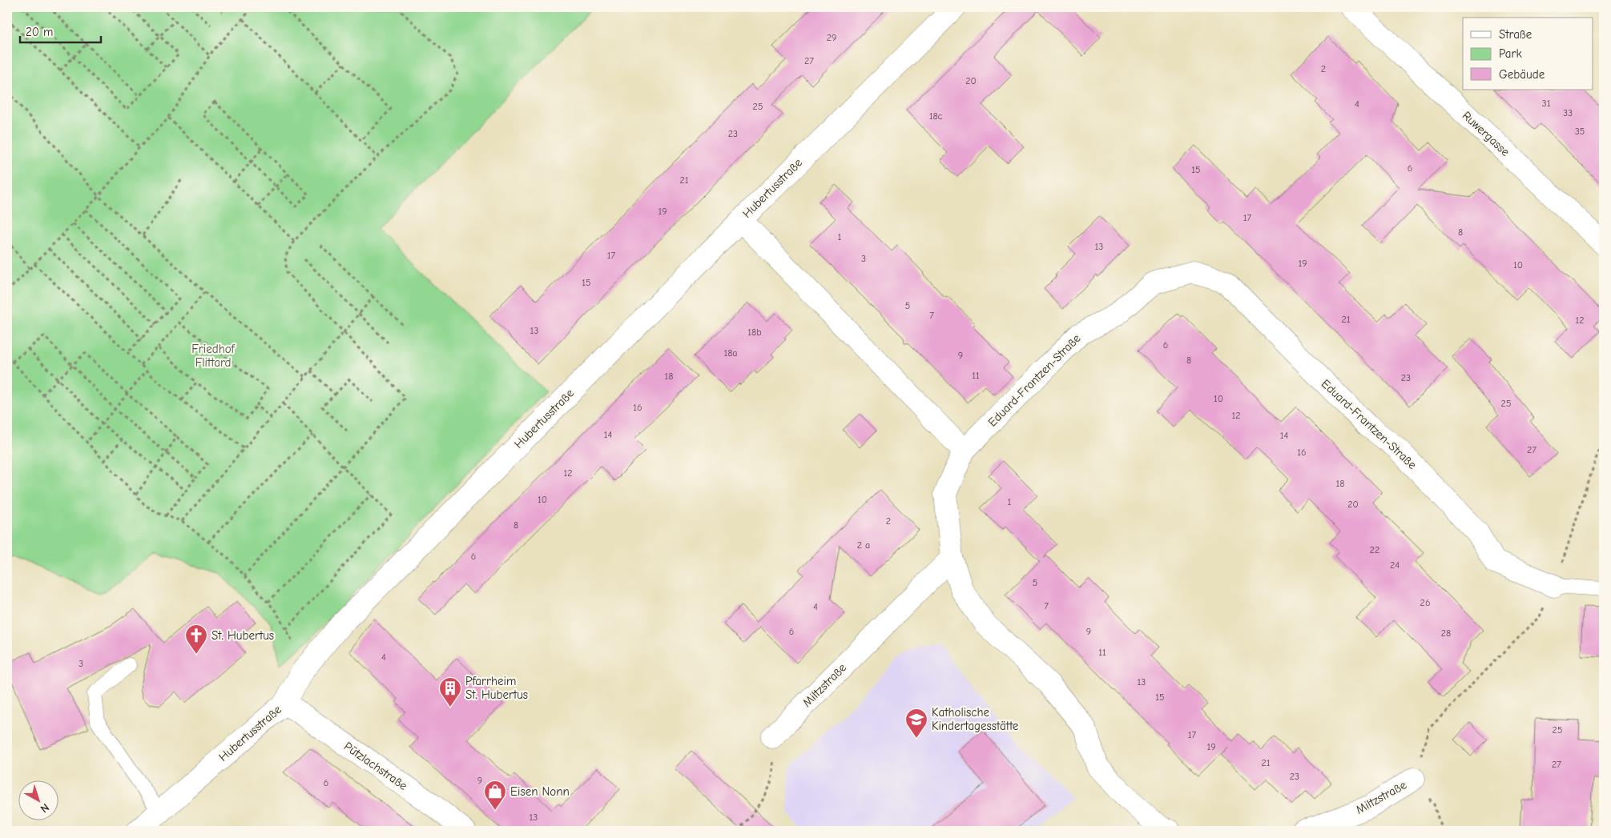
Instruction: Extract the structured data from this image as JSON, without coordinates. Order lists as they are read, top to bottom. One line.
{"streets":{"street":["Ruwergasse","Hubertusstraße","Eduard-Frantzen-Straße","Miltzstraße","Pützlachstraße"]},"crossings":[["Hubertusstraße","Pützlachstraße"]],"parks":["Friedhof Flittard"],"places":{"church":["St. Hubertus"],"building":["Pfarrheim St. Hubertus"],"school or university":["Katholische Kindertagesstätte"],"shop":["Eisen Nonn"]},"house_numbers":["29","27","2","20","31","4","25","33","18c","35","23","6","15","21","19","17","8","1","13","17","3","19","10","15","5","7","21","12","13","18b","6","18a","9","8","11","18","23","10","25","16","12","14","14","27","16","12","18","10","1","20","2","8","2 a","22","6","24","5","26","7","4","6","9","28","11","4","3","13","15","25","17","19","21","27","23","9","6","13"],"legend":["Straße","Park","Gebäude"],"scale_bar":"20 m","north":"bottom right"}
